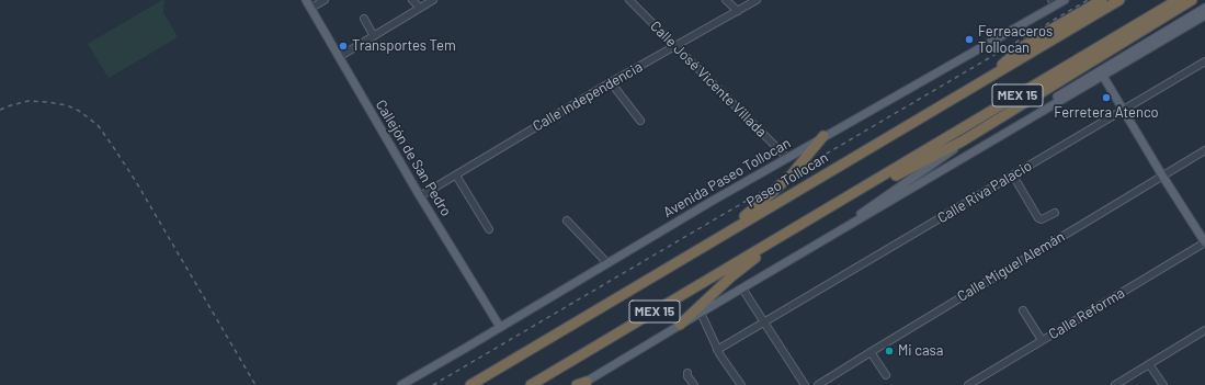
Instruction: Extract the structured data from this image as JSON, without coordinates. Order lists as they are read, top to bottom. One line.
{"streets":{"highway":["MEX 15","Paseo Tollocan"],"main road":["Callejón de San Pedro","Avenida Paseo Tollocan"],"street":["Calle José Vicente Villada","Calle Independencia","Calle Riva Palacio","Calle Miguel Alemán","Calle Reforma"]},"crossings":[["Calle José Vicente Villada","Calle Independencia"],["Calle José Vicente Villada","Avenida Paseo Tollocan"],["Calle Independencia","Callejón de San Pedro"],["Callejón de San Pedro","Avenida Paseo Tollocan"]],"places":["Ferreaceros Tollocan","Transportes Tem","Ferretera Atenco","Mi casa"]}
